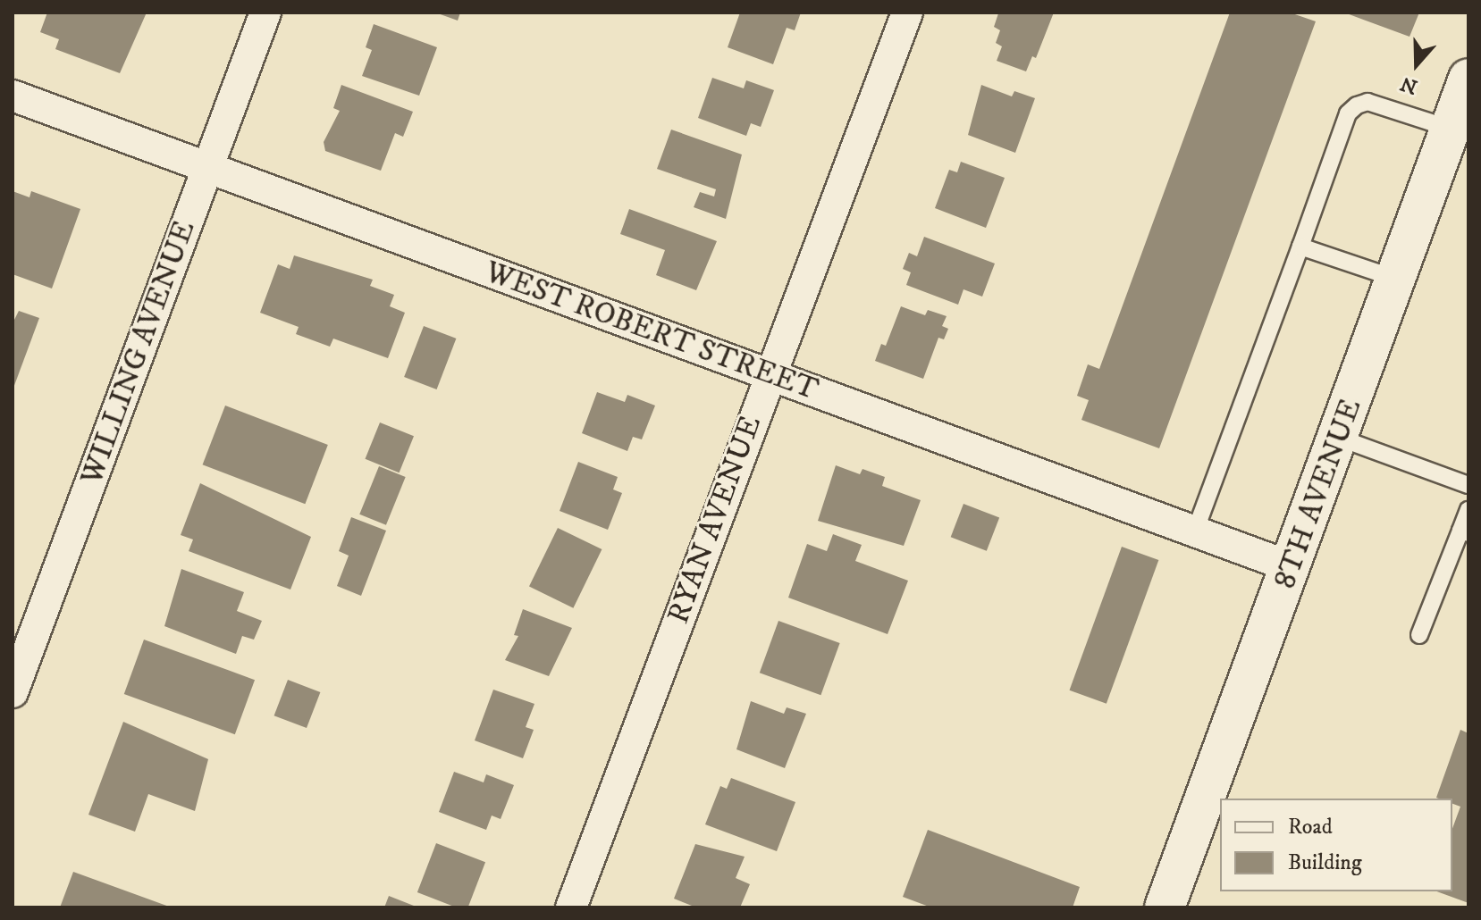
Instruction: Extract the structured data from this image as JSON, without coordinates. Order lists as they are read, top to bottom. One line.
{"streets":{"main road":["8TH AVENUE"],"street":["WEST ROBERT STREET","WILLING AVENUE","RYAN AVENUE"]},"crossings":[["WEST ROBERT STREET","WILLING AVENUE"],["WEST ROBERT STREET","8TH AVENUE"],["WEST ROBERT STREET","RYAN AVENUE"]],"legend":["Road","Building"],"north":"bottom"}
